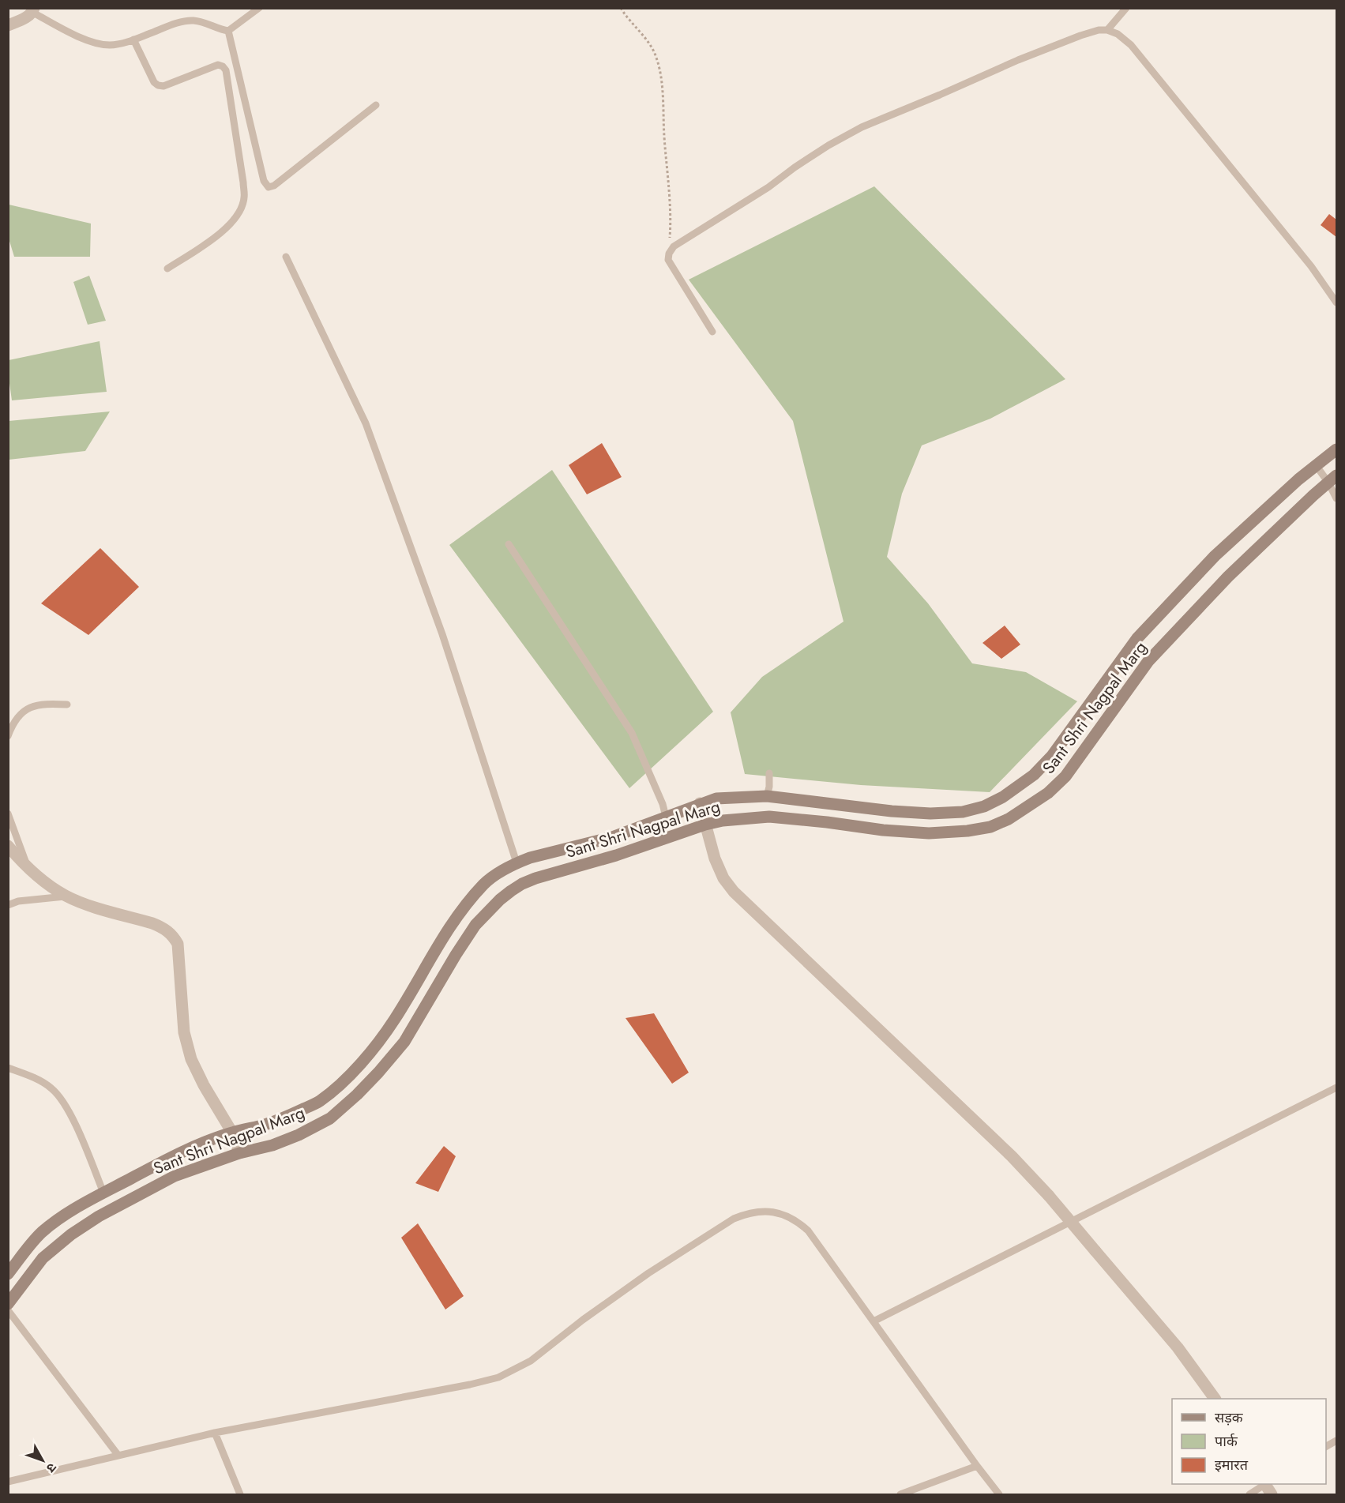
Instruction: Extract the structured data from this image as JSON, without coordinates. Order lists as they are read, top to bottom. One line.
{"streets":{"street":["Sant Shri Nagpal Marg"]},"legend":["सड़क","पार्क","इमारत"],"north":"bottom right"}
